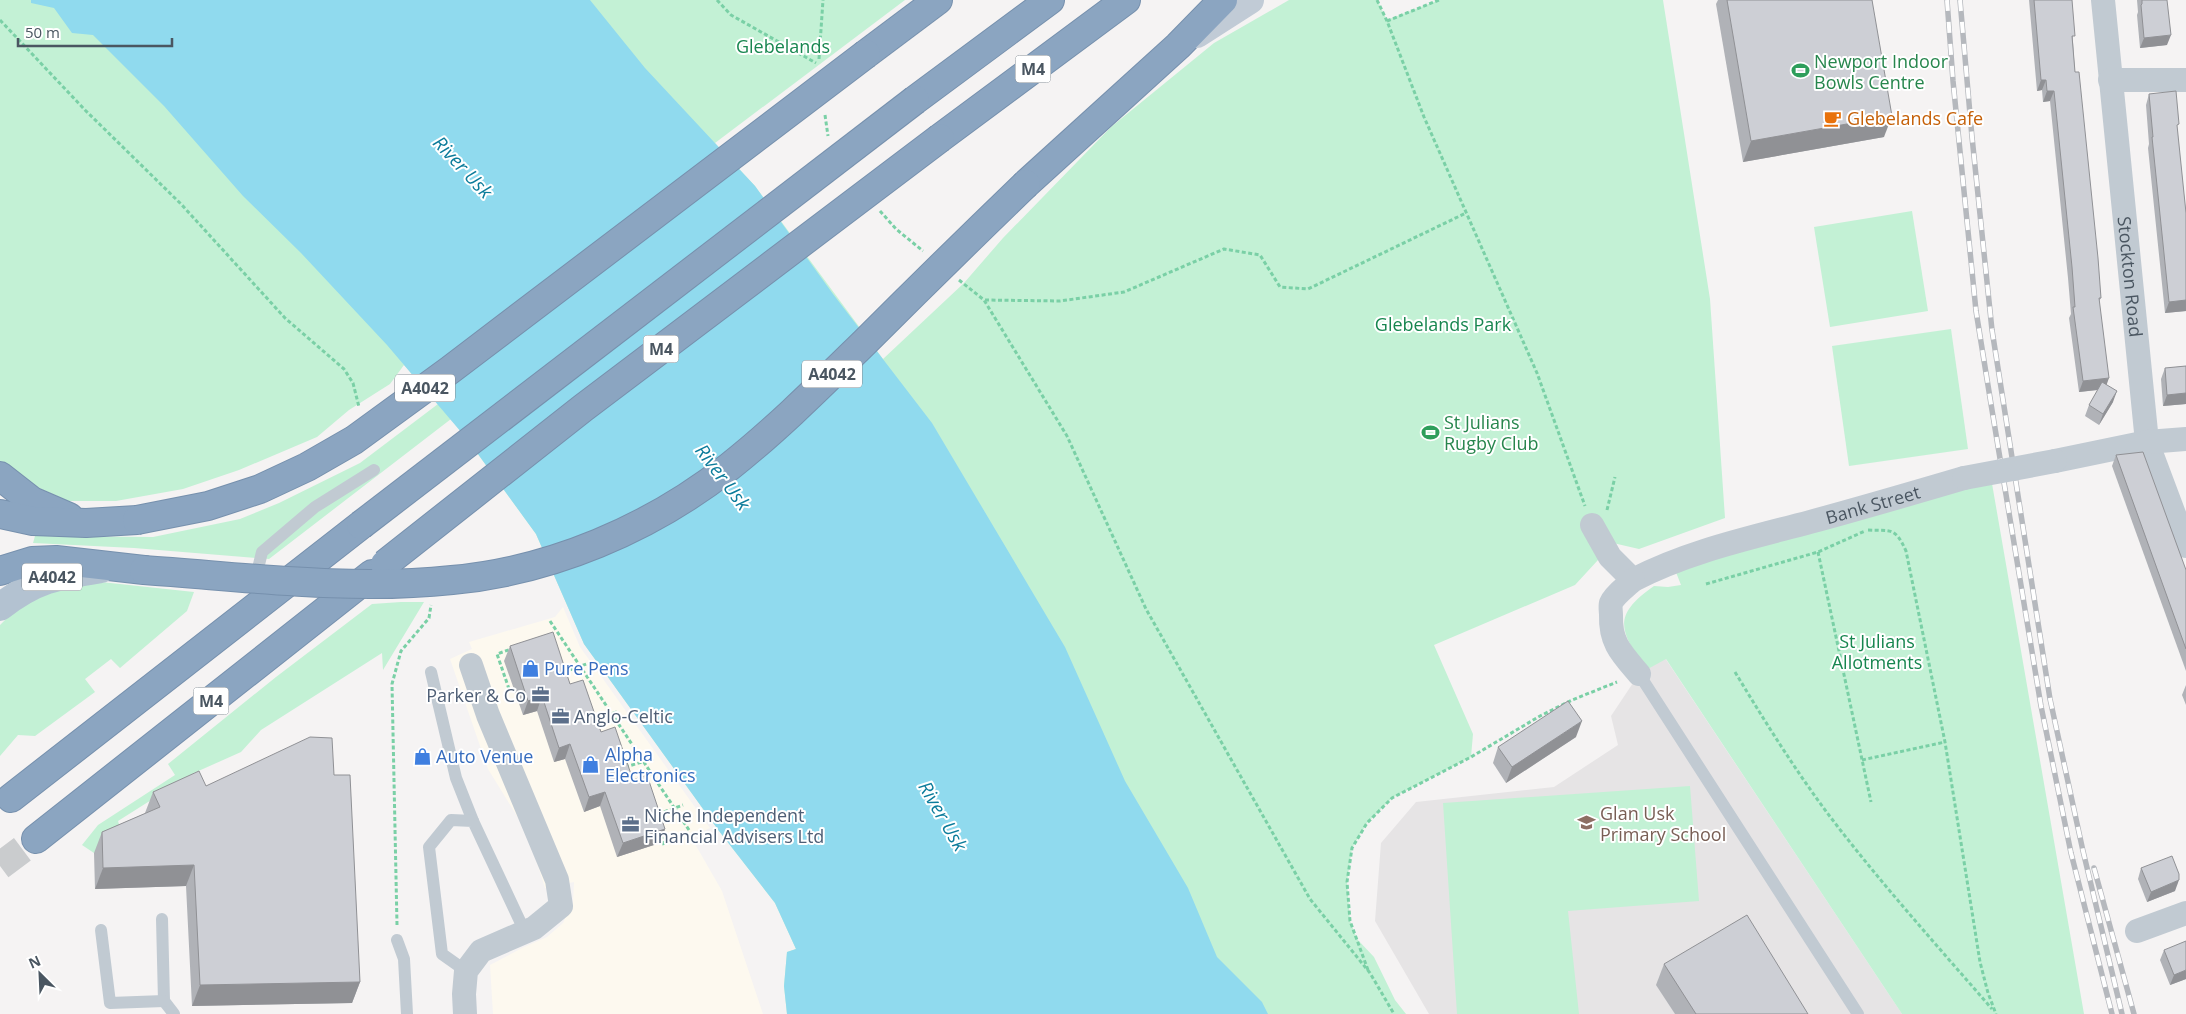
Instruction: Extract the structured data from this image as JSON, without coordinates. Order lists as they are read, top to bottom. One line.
{"streets":{"highway":["M4","A4042"],"street":["Stockton Road","Bank Street"]},"crossings":[["Stockton Road","Bank Street"]],"water":["River Usk"],"parks":["Glebelands","Glebelands Park","St Julians Allotments"],"places":{"sports":["Newport Indoor Bowls Centre","St Julians Rugby Club"],"cafe":["Glebelands Cafe"],"shop":["Pure Pens","Auto Venue","Alpha Electronics"],"office":["Parker & Co","Anglo-Celtic","Niche Independent Financial Advisers Ltd"],"school or university":["Glan Usk Primary School"]},"scale_bar":"50 m","north":"top left"}
